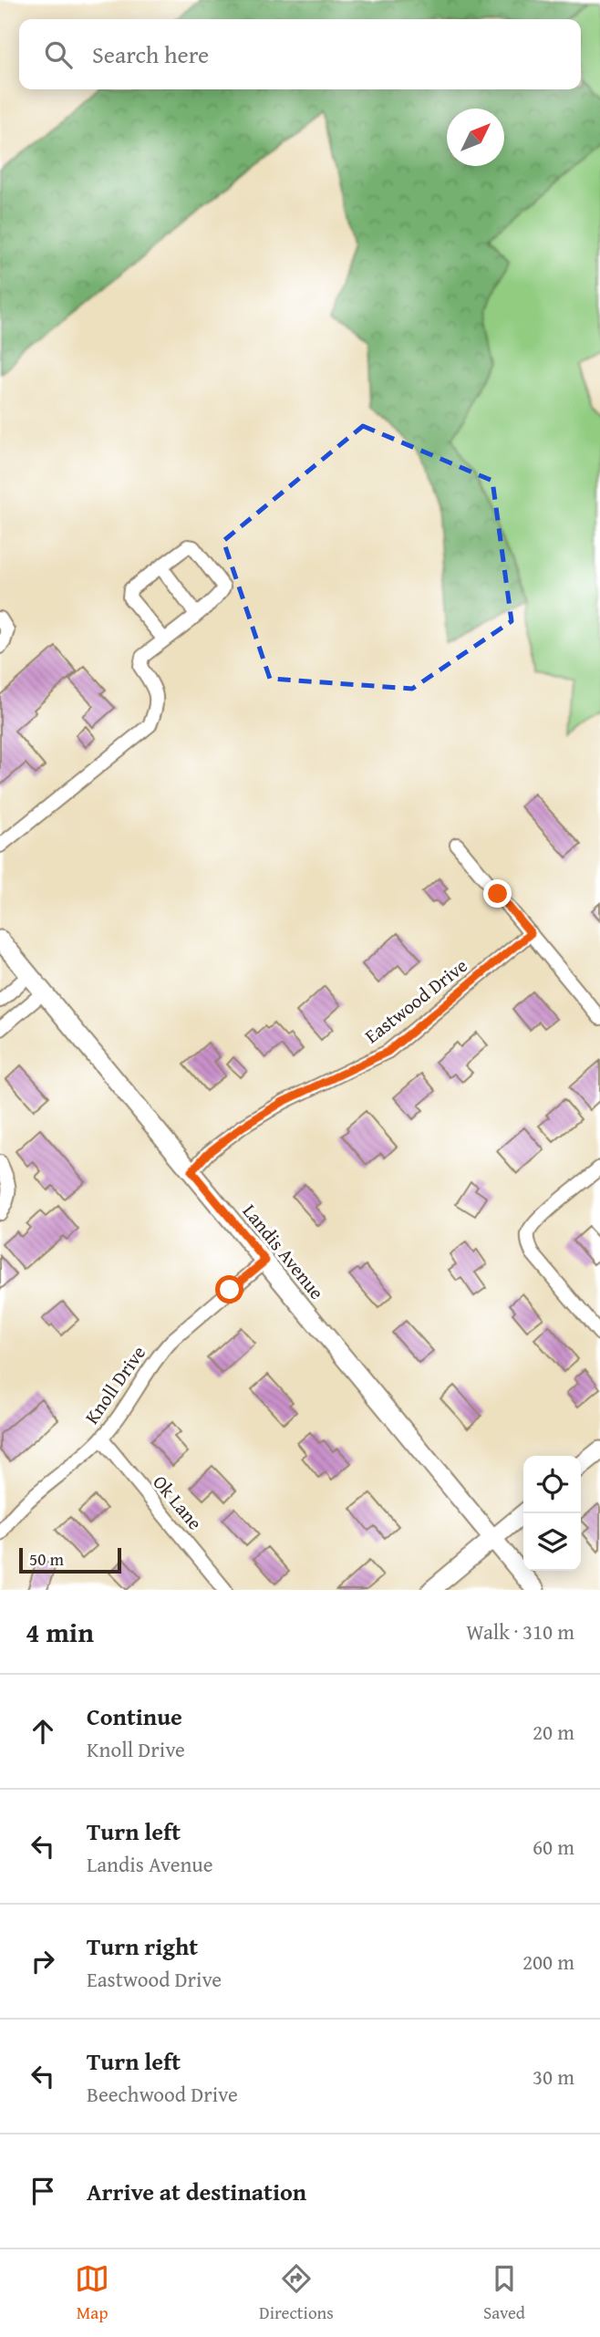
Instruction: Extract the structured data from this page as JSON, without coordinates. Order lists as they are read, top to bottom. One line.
{"streets":{"main road":["Landis Avenue"],"street":["Eastwood Drive","Knoll Drive","Ok Lane"]},"crossings":[["Eastwood Drive","Landis Avenue"],["Landis Avenue","Knoll Drive"],["Knoll Drive","Ok Lane"]],"scale_bar":"50 m","north":"top right","page":{"search":"Search here","scale":"50 m","heading":["4 min","Walk · 310 m"],"list":[["Continue","Knoll Drive","20 m"],["Turn left","Landis Avenue","60 m"],["Turn right","Eastwood Drive","200 m"],["Turn left","Beechwood Drive","30 m"],"Arrive at destination"],"nav":["Map","Directions","Saved"]}}
